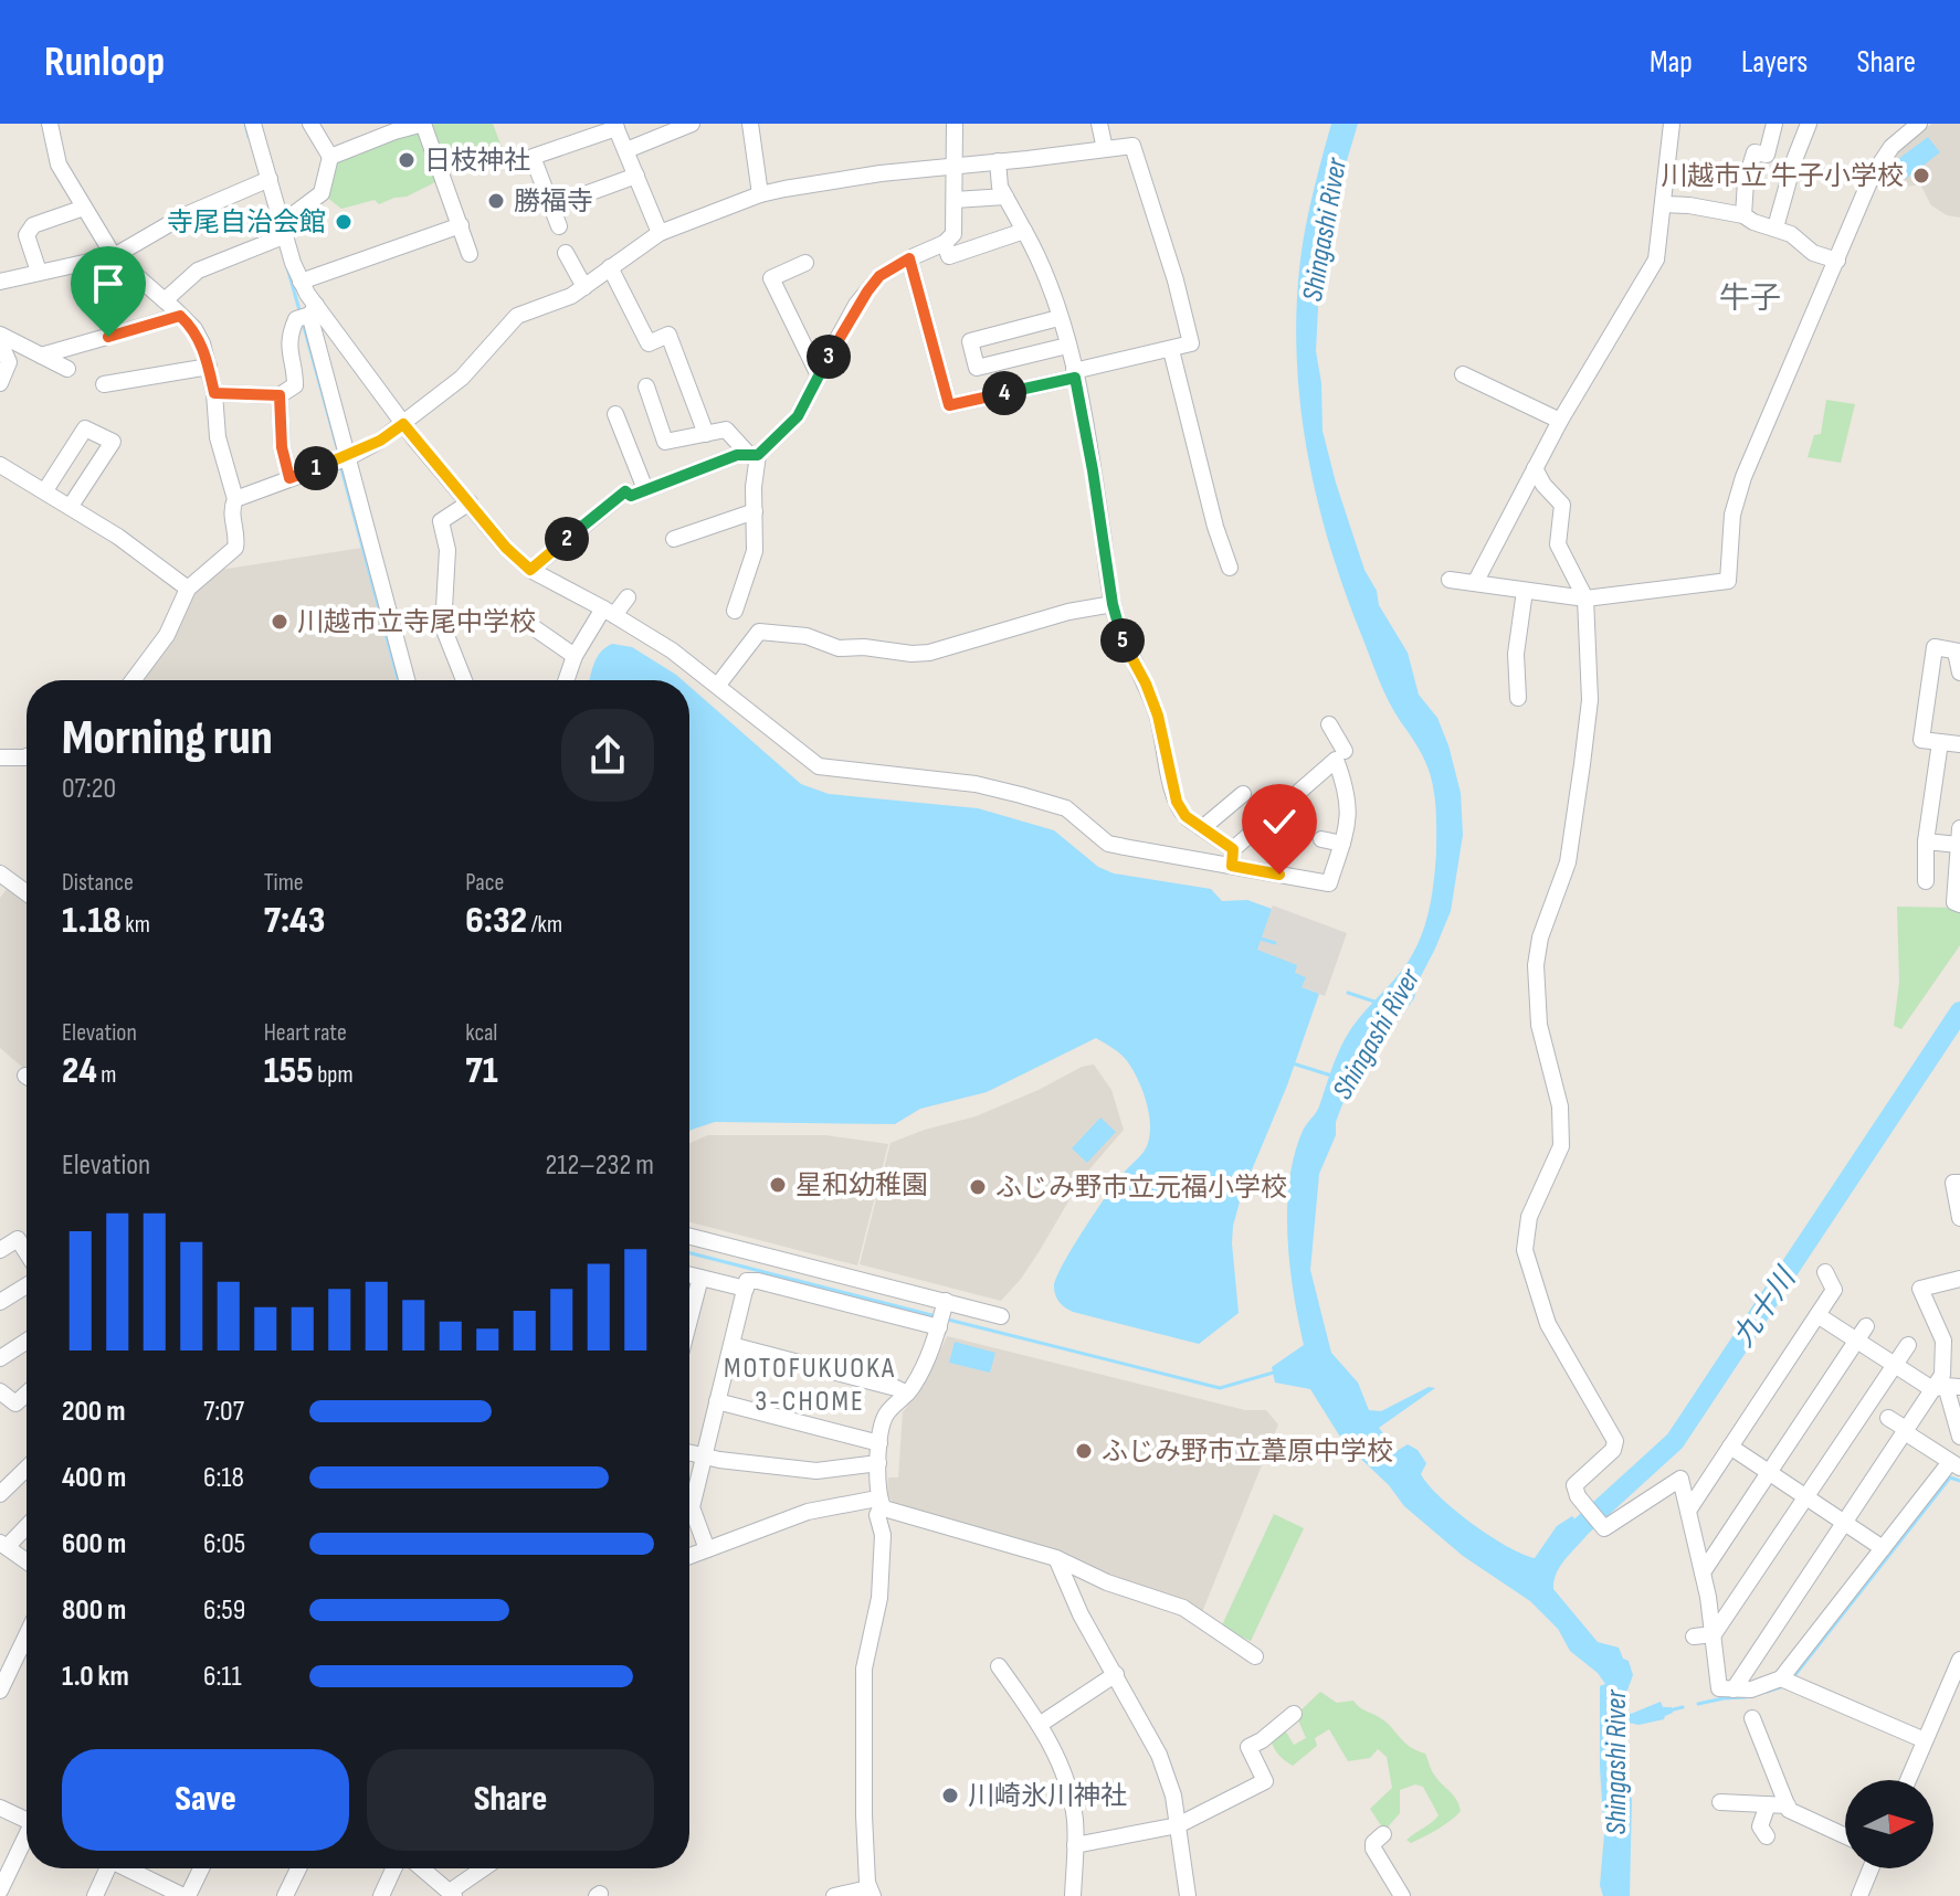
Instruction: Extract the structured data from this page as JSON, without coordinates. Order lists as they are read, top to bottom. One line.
{"districts":["牛子","MOTOFUKUOKA 3-CHOME"],"water":["Shingashi River","九十川"],"places":["日枝神社","川越市立 牛子小学校","勝福寺","寺尾自治会館","川越市立寺尾中学校","星和幼稚園","ふじみ野市立元福小学校","ふじみ野市立葦原中学校","川崎氷川神社"],"north":"right","page":{"header":"Runloop","nav":["Map","Layers","Share"],"pins":["3","4","1","2","5"],"heading":["Morning run","07:20"],"stats":[["Distance","1.18 km"],["Time","7:43"],["Pace","6:32 /km"],["Elevation","24 m"],["Heart rate","155 bpm"],["kcal","71"]],"chart":["Elevation","212–232 m"],"list":[{"name":"200 m","note":"7:07"},{"name":"400 m","note":"6:18"},{"name":"600 m","note":"6:05"},{"name":"800 m","note":"6:59"},{"name":"1.0 km","note":"6:11"}],"buttons":["Save","Share"]}}
